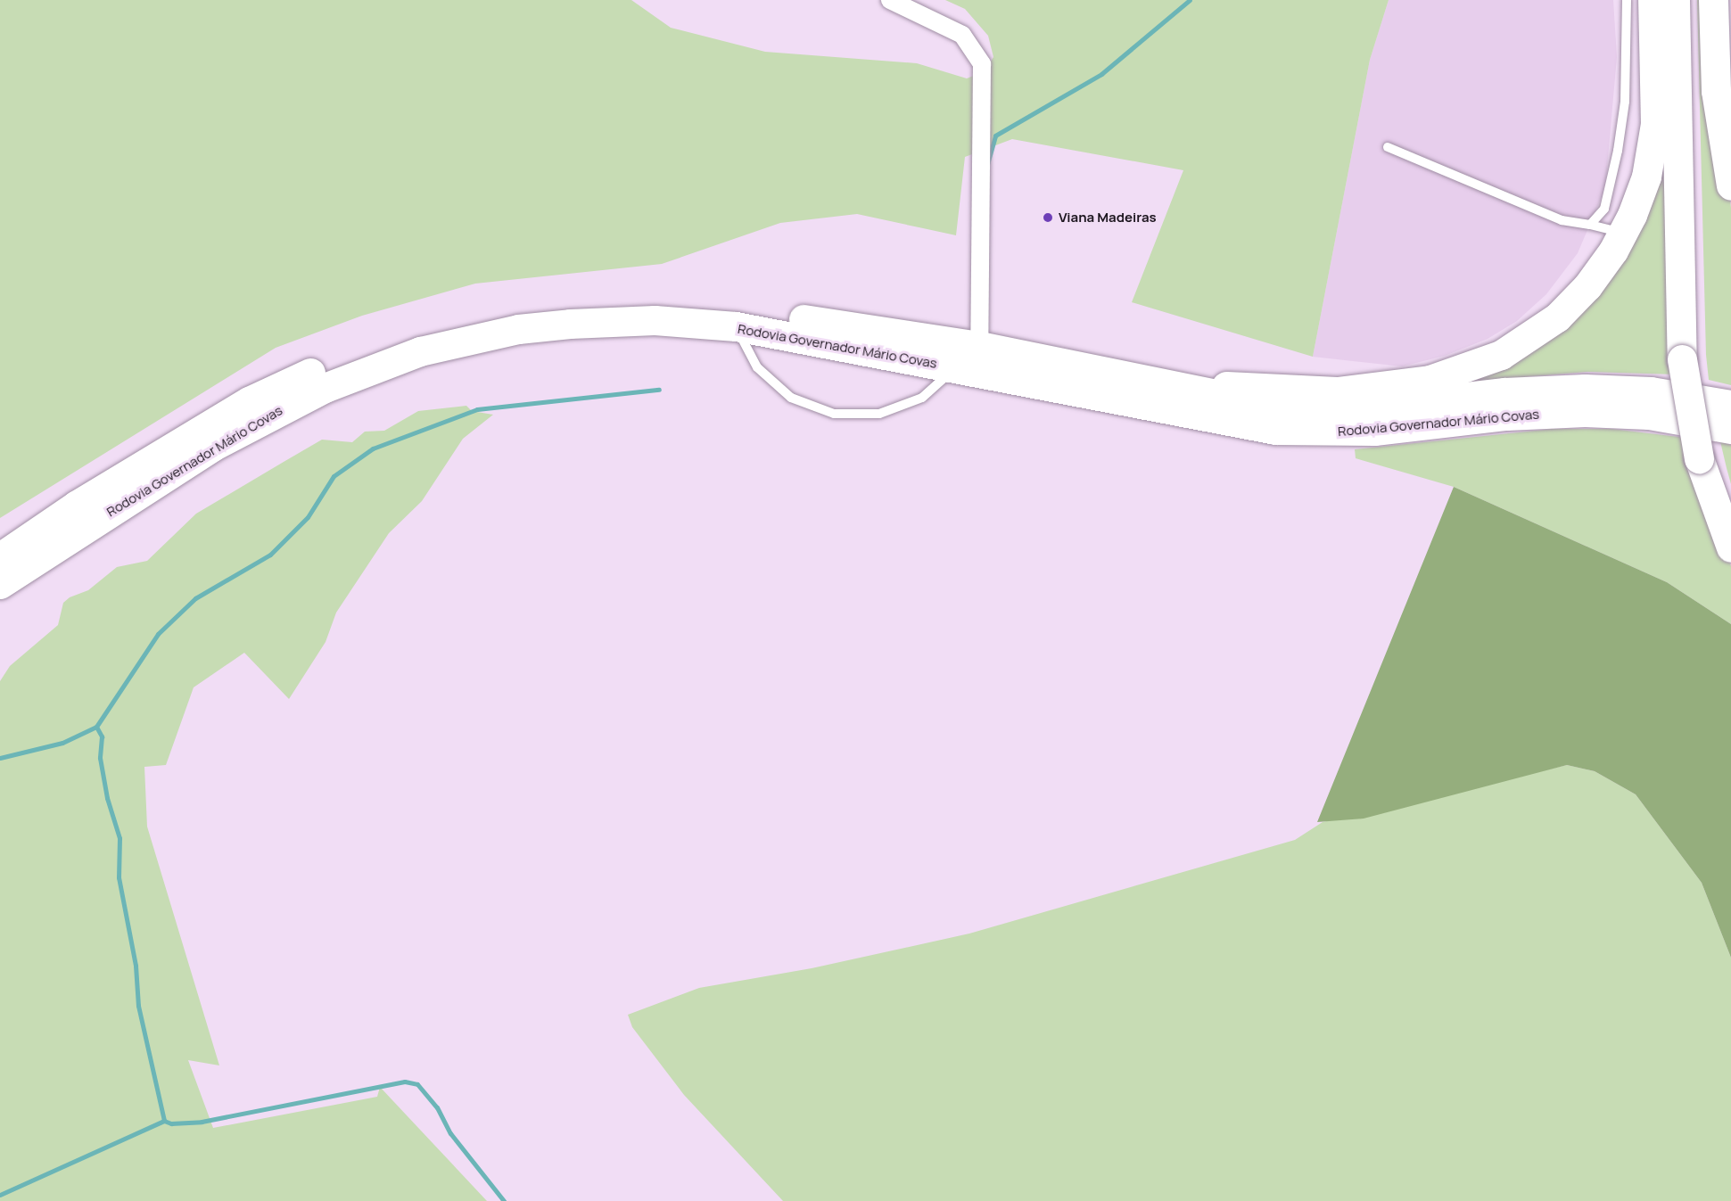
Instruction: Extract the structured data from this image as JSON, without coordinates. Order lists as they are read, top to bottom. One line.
{"streets":{"highway":["Rodovia Governador Mário Covas"]},"places":["Viana Madeiras"]}
